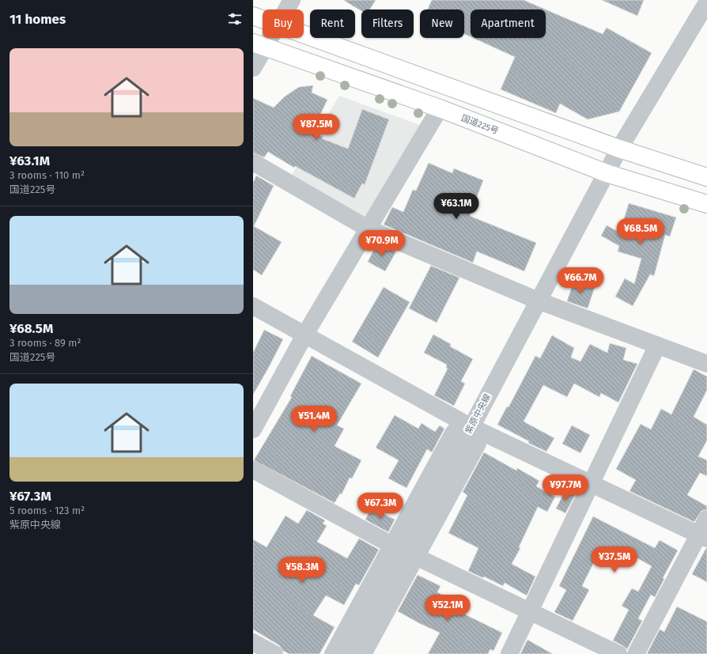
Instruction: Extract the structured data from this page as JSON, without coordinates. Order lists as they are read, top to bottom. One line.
{"streets":{"highway":["国道225号"],"street":["紫原中央線"]},"crossings":[["国道225号","紫原中央線"]],"page":{"heading":"11 homes","chip":["Buy","Rent","Filters","New","Apartment"],"list":[{"name":"¥63.1M","note":"3 rooms · 110 m² · 国道225号"},{"name":"¥68.5M","note":"3 rooms · 89 m² · 国道225号"},{"name":"¥67.3M","note":"5 rooms · 123 m² · 紫原中央線"}],"price":["¥87.5M","¥63.1M","¥68.5M","¥70.9M","¥66.7M","¥51.4M","¥97.7M","¥67.3M","¥37.5M","¥58.3M","¥52.1M"]}}
